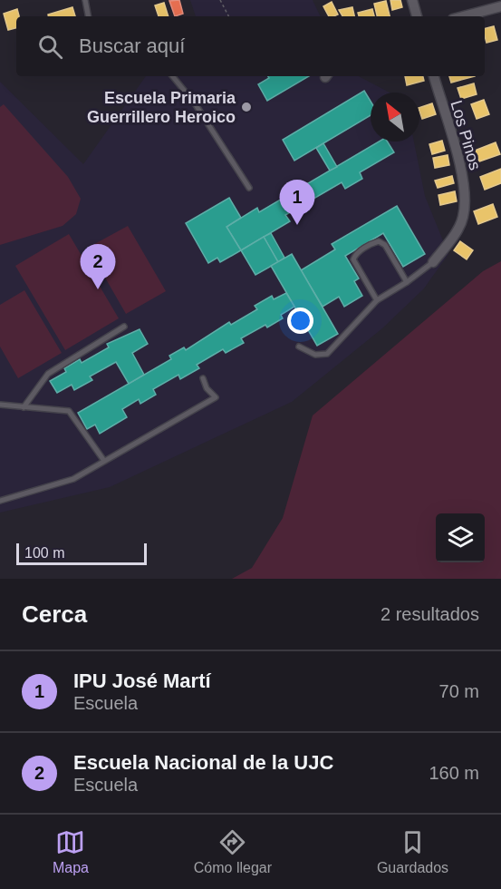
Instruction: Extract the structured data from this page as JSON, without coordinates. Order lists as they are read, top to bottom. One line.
{"streets":{"street":["Los Pinos"]},"places":["Escuela Primaria Guerrillero Heroico"],"scale_bar":"100 m","north":"top left","page":{"search":"Buscar aquí","pins":["1","2"],"scale":"100 m","heading":["Cerca","2 resultados"],"list":[{"mark":"1","name":"IPU José Martí","note":"Escuela","value":"70 m"},{"mark":"2","name":"Escuela Nacional de la UJC","note":"Escuela","value":"160 m"}],"nav":["Mapa","Cómo llegar","Guardados"]}}
